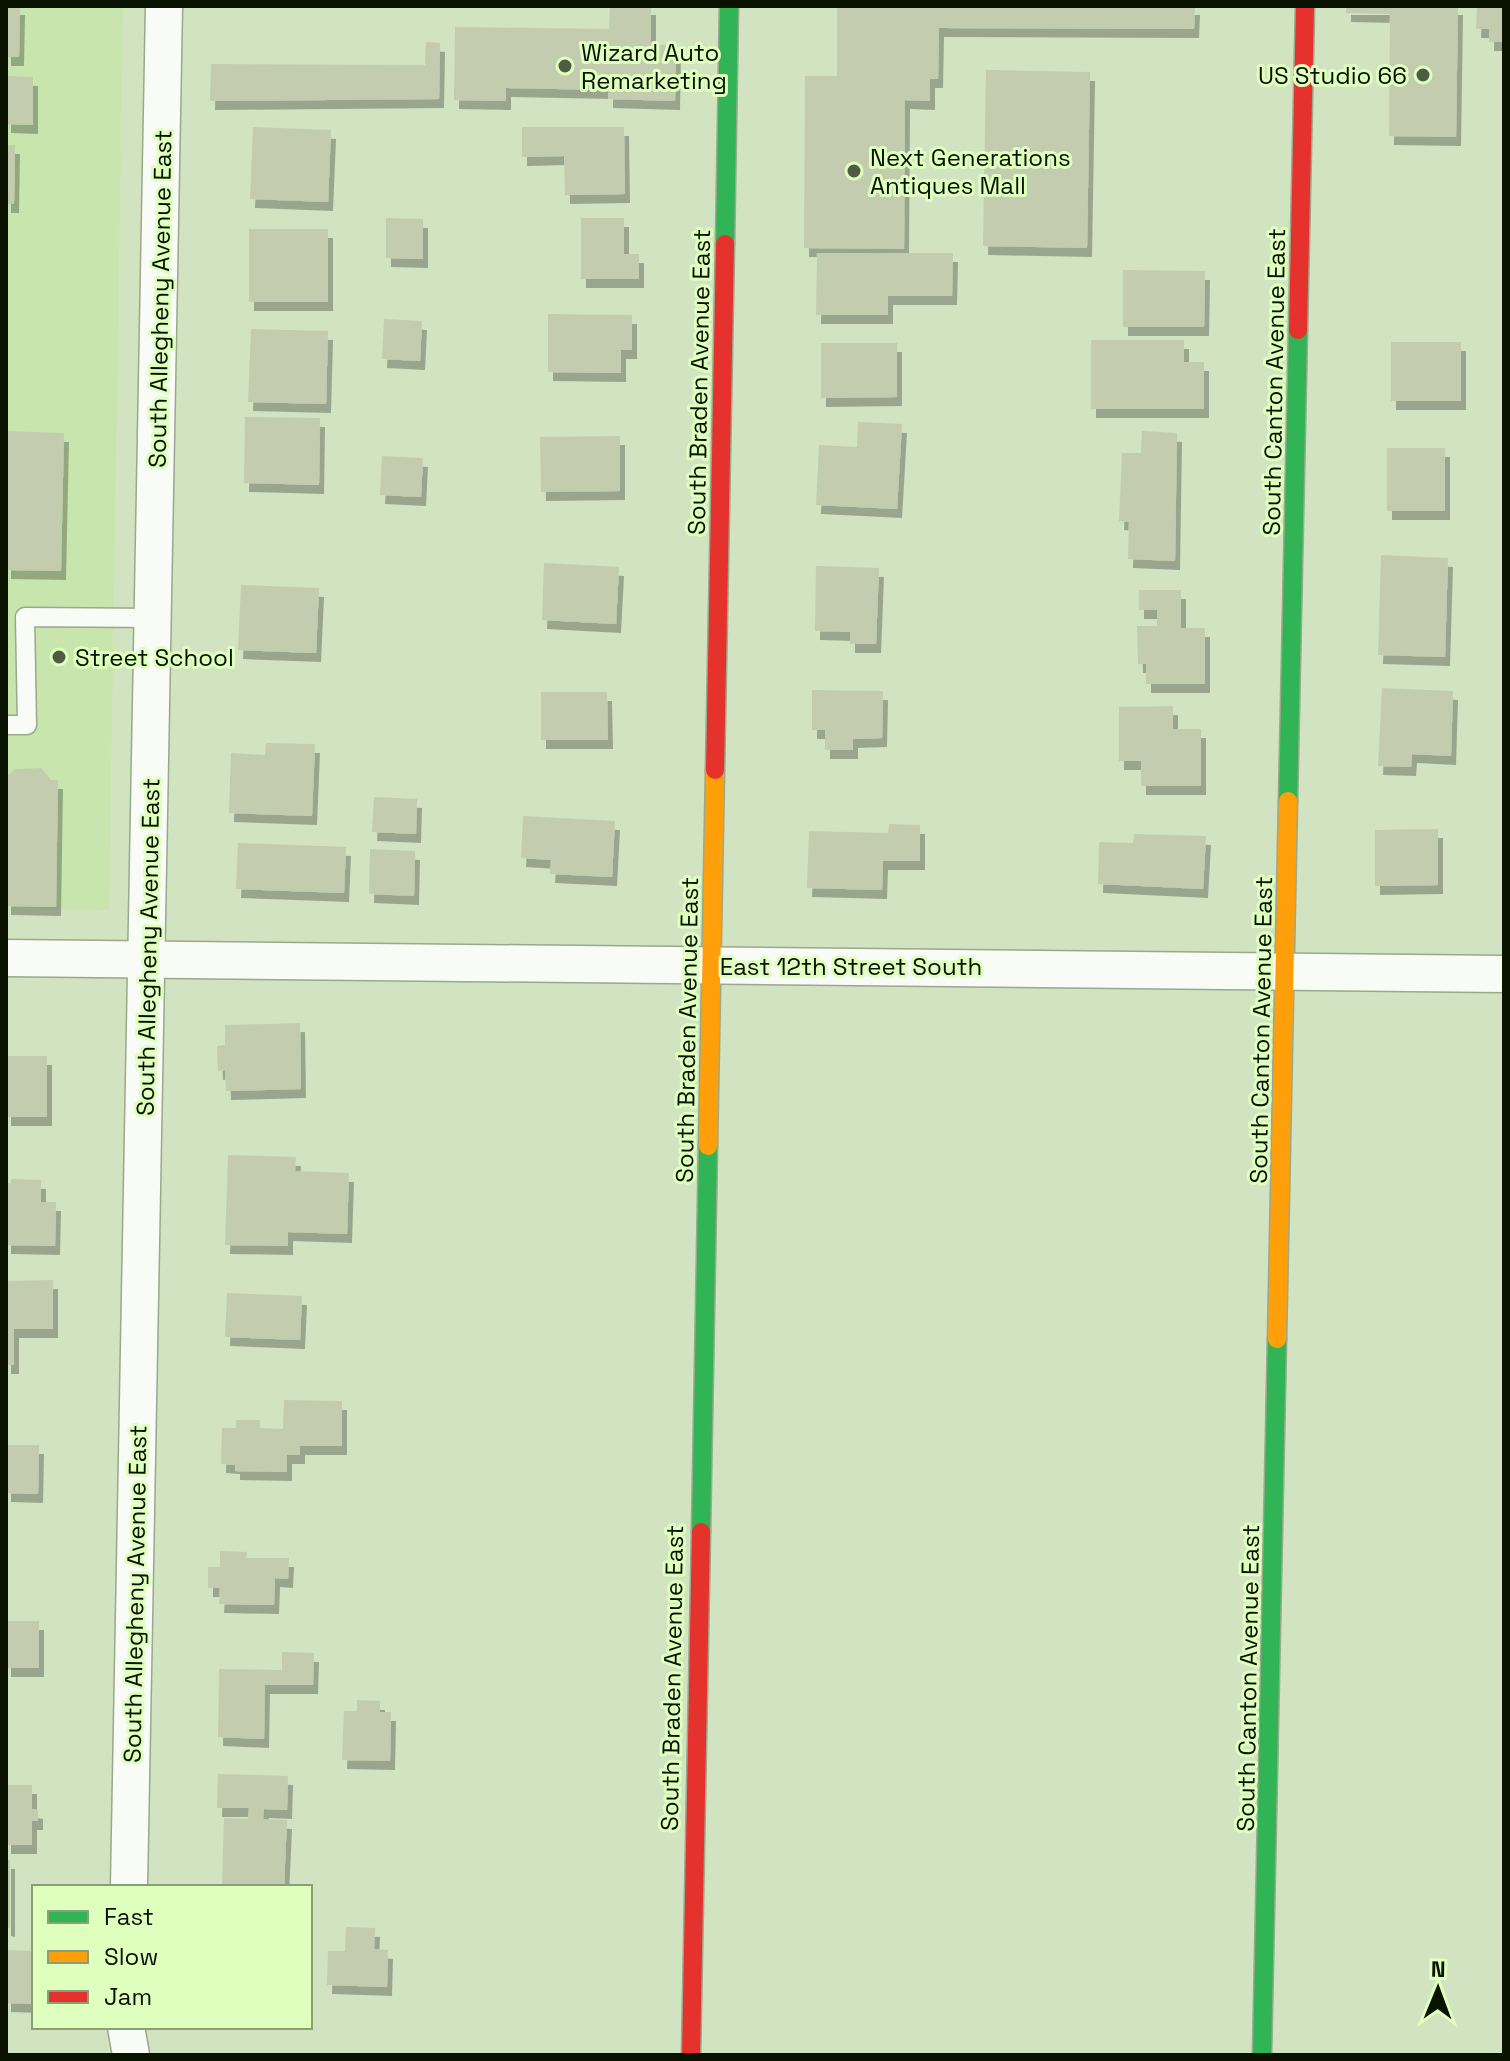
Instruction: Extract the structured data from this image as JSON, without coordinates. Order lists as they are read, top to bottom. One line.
{"streets":{"street":["South Allegheny Avenue East","South Braden Avenue East","South Canton Avenue East","East 12th Street South"]},"crossings":[["South Allegheny Avenue East","East 12th Street South"],["South Braden Avenue East","East 12th Street South"],["South Canton Avenue East","East 12th Street South"]],"places":["Wizard Auto Remarketing","US Studio 66","Next Generations Antiques Mall","Street School"],"legend":["Fast","Slow","Jam"],"north":"top"}
